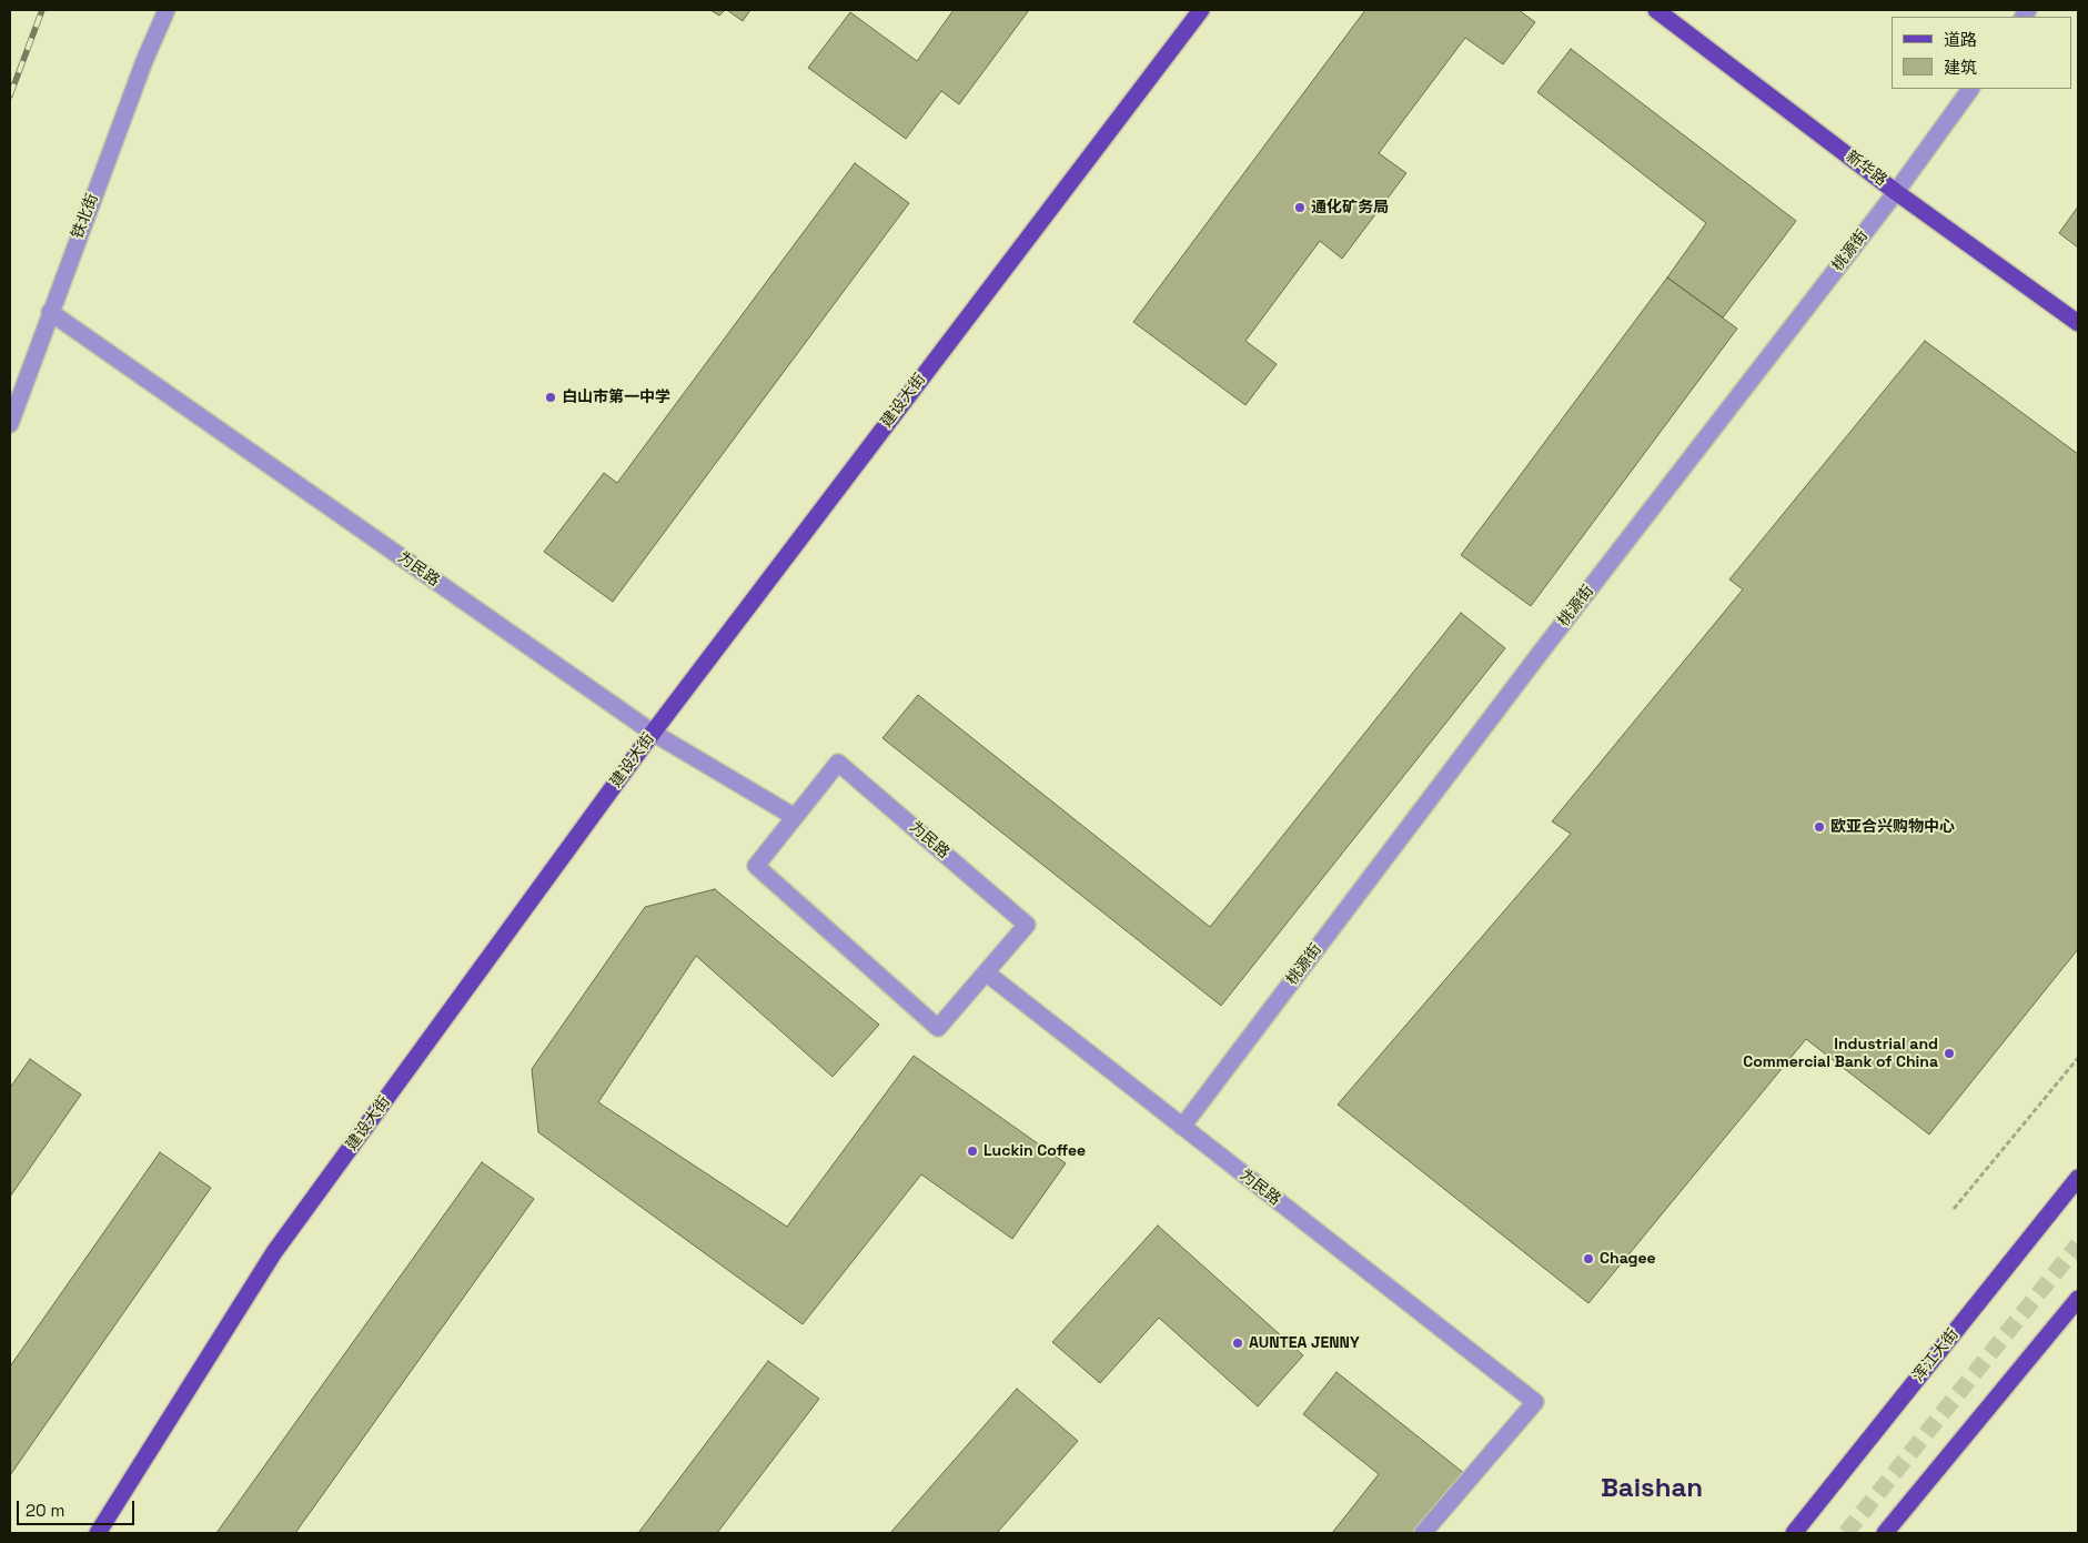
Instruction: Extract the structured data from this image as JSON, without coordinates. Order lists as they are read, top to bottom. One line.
{"streets":{"main road":["新华路","建设大街","浑江大街"],"street":["铁北街","桃源街","为民路"]},"crossings":[["新华路","桃源街"],["铁北街","为民路"],["桃源街","为民路"],["建设大街","为民路"]],"districts":["Baishan"],"places":["通化矿务局","白山市第一中学","欧亚合兴购物中心","Industrial and Commercial Bank of China","Luckin Coffee","Chagee","AUNTEA JENNY"],"legend":["道路","建筑"],"scale_bar":"20 m"}
